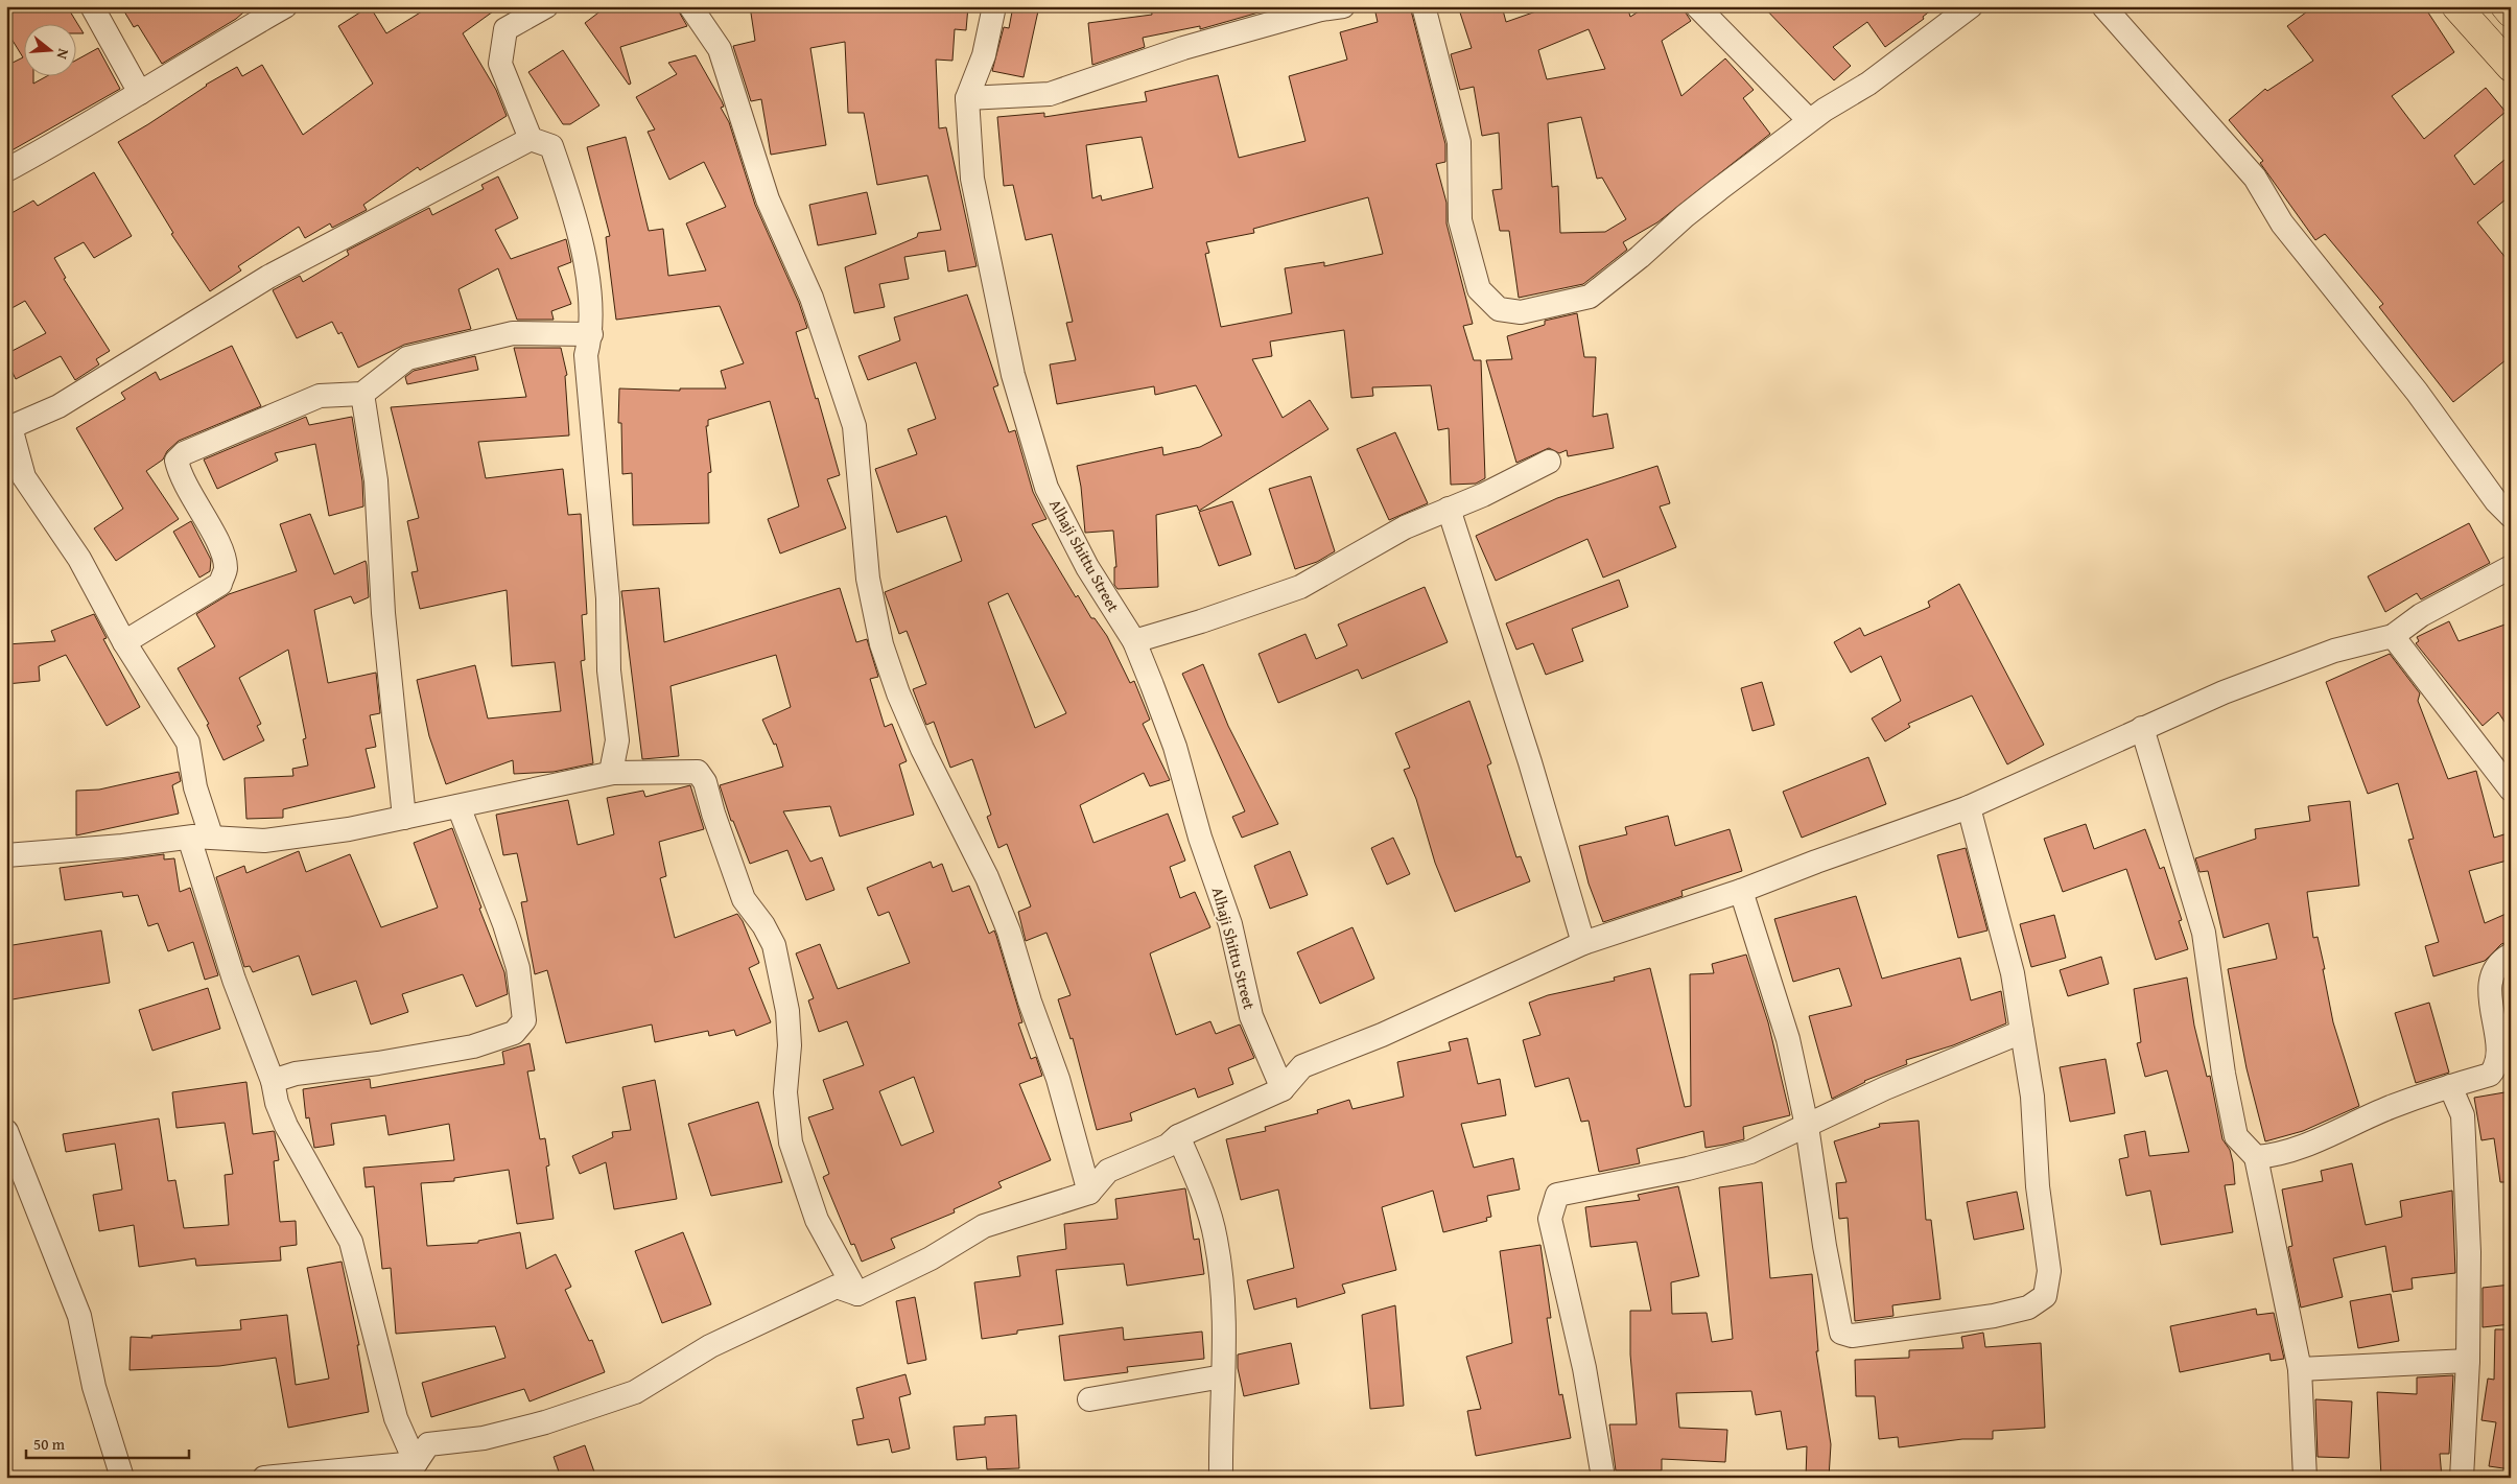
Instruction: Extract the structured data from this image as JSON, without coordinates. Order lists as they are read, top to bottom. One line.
{"streets":{"street":["Alhaji Shittu Street"]},"scale_bar":"50 m","north":"right"}
